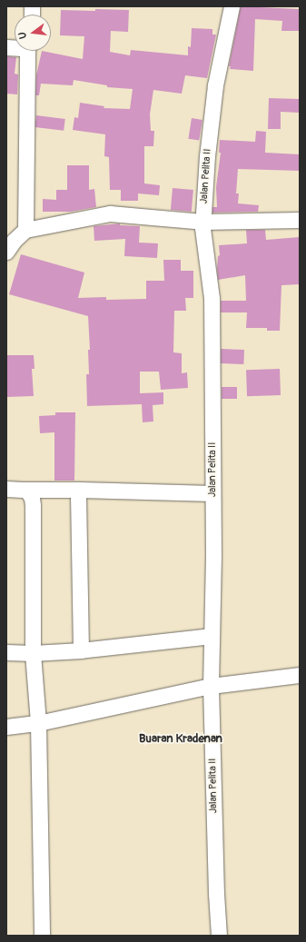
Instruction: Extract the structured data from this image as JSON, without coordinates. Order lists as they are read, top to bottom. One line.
{"streets":{"street":["Jalan Pelita II"]},"districts":["Buaran Kradenan"],"north":"left"}
